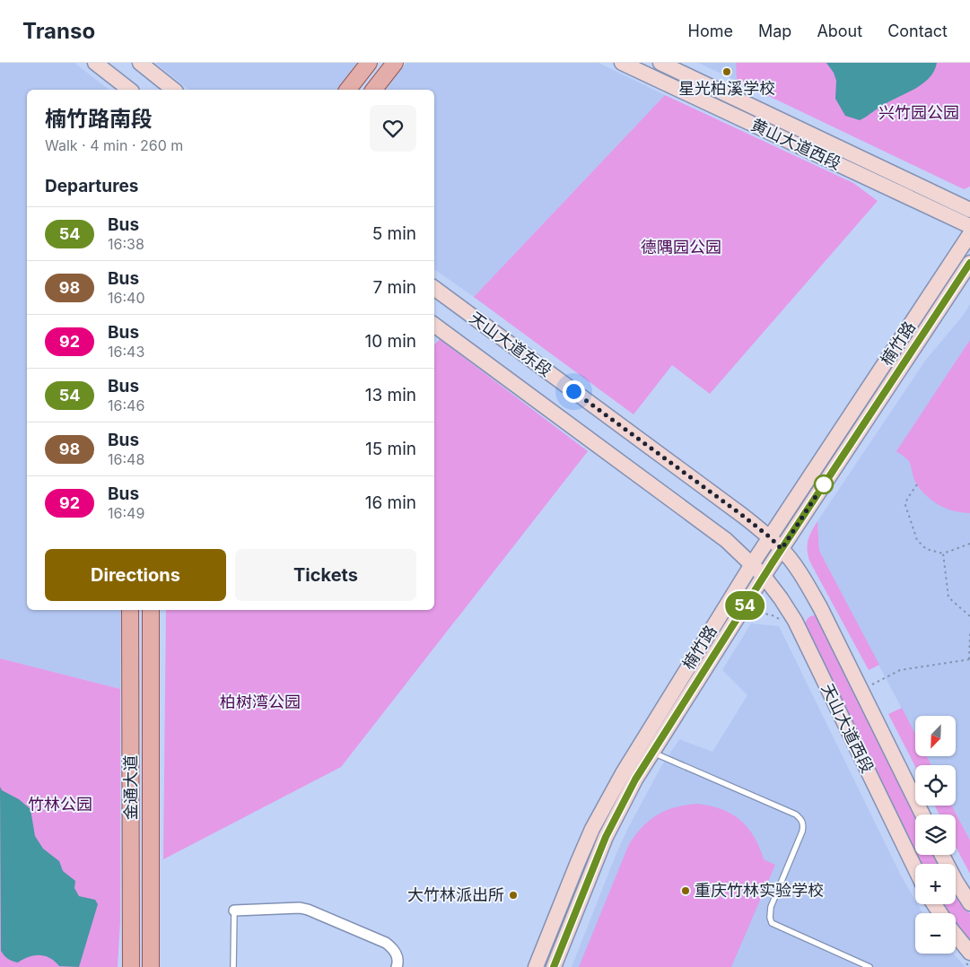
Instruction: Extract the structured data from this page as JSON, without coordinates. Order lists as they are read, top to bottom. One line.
{"streets":{"main road":["黄山大道西段","楠竹路","天山大道东段","天山大道西段","金通大道"]},"crossings":[["楠竹路","天山大道东段"],["楠竹路","天山大道西段"],["天山大道东段","天山大道西段"]],"parks":["兴竹园公园","德隅园公园","柏树湾公园","竹林公园"],"places":["星光柏溪学校","重庆竹林实验学校","大竹林派出所"],"lines":["bus line 54"],"north":"bottom left","page":{"header":"Transo","nav":["Home","Map","About","Contact"],"on_map":"54","heading":[["楠竹路南段","Walk · 4 min · 260 m"],"Departures"],"list":[{"mark":"54","name":"Bus","note":"16:38","value":"5 min"},{"mark":"98","name":"Bus","note":"16:40","value":"7 min"},{"mark":"92","name":"Bus","note":"16:43","value":"10 min"},{"mark":"54","name":"Bus","note":"16:46","value":"13 min"},{"mark":"98","name":"Bus","note":"16:48","value":"15 min"},{"mark":"92","name":"Bus","note":"16:49","value":"16 min"}],"buttons":["Directions","Tickets"],"map_buttons":["+","−"]}}
